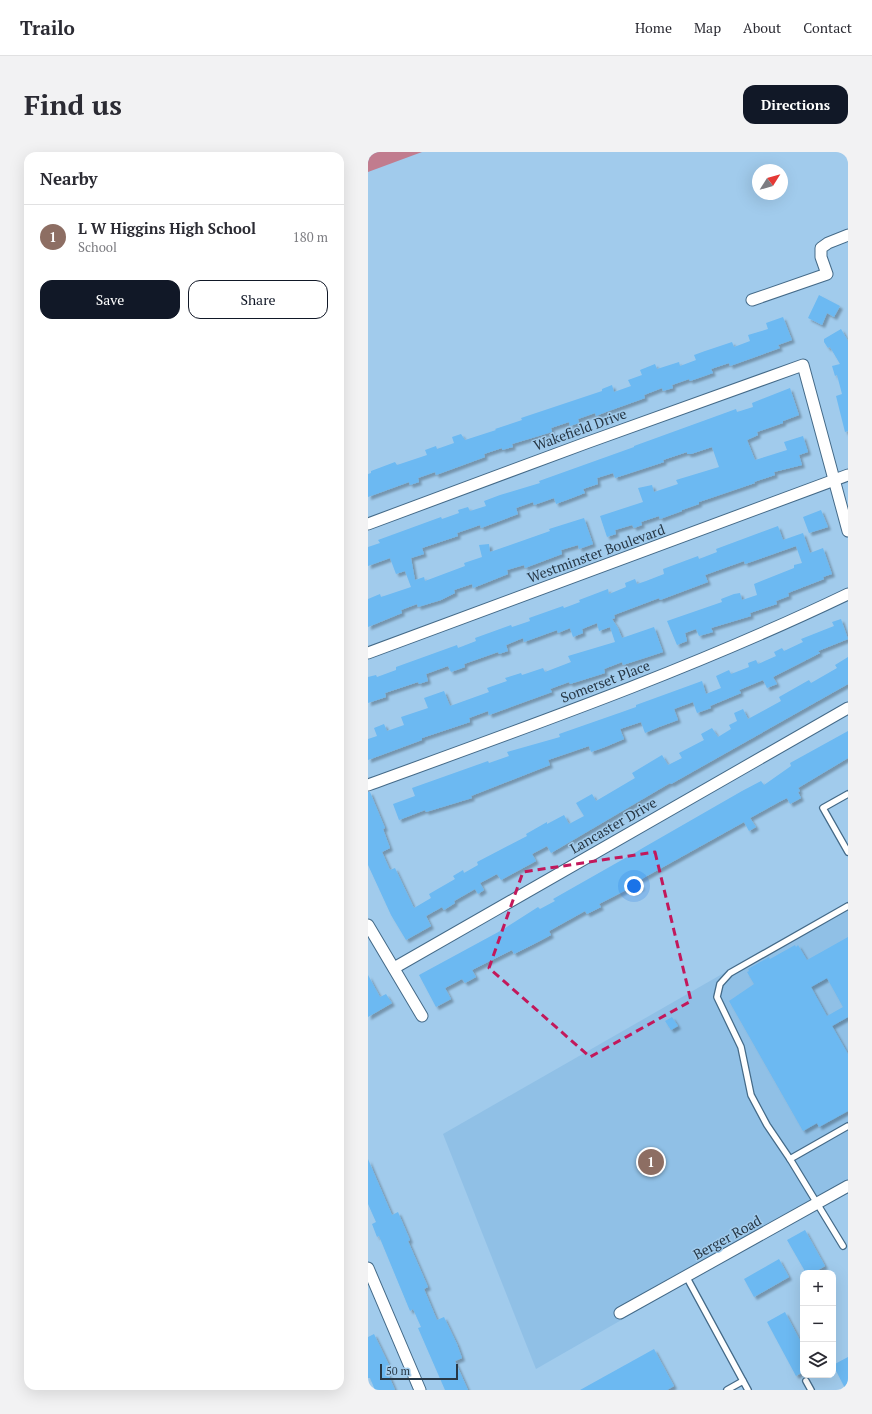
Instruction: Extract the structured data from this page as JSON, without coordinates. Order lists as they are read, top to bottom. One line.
{"streets":{"street":["Wakefield Drive","Westminster Boulevard","Somerset Place","Lancaster Drive","Berger Road"]},"crossings":[["Wakefield Drive","Westminster Boulevard"]],"scale_bar":"50 m","north":"top right","page":{"header":"Trailo","nav":["Home","Map","About","Contact"],"buttons":["Directions",["Save","Share"]],"title":"Find us","heading":"Nearby","list":[{"mark":"1","name":"L W Higgins High School","note":"School","value":"180 m"}],"pins":"1","map_buttons":["+","−"],"scale":"50 m"}}
